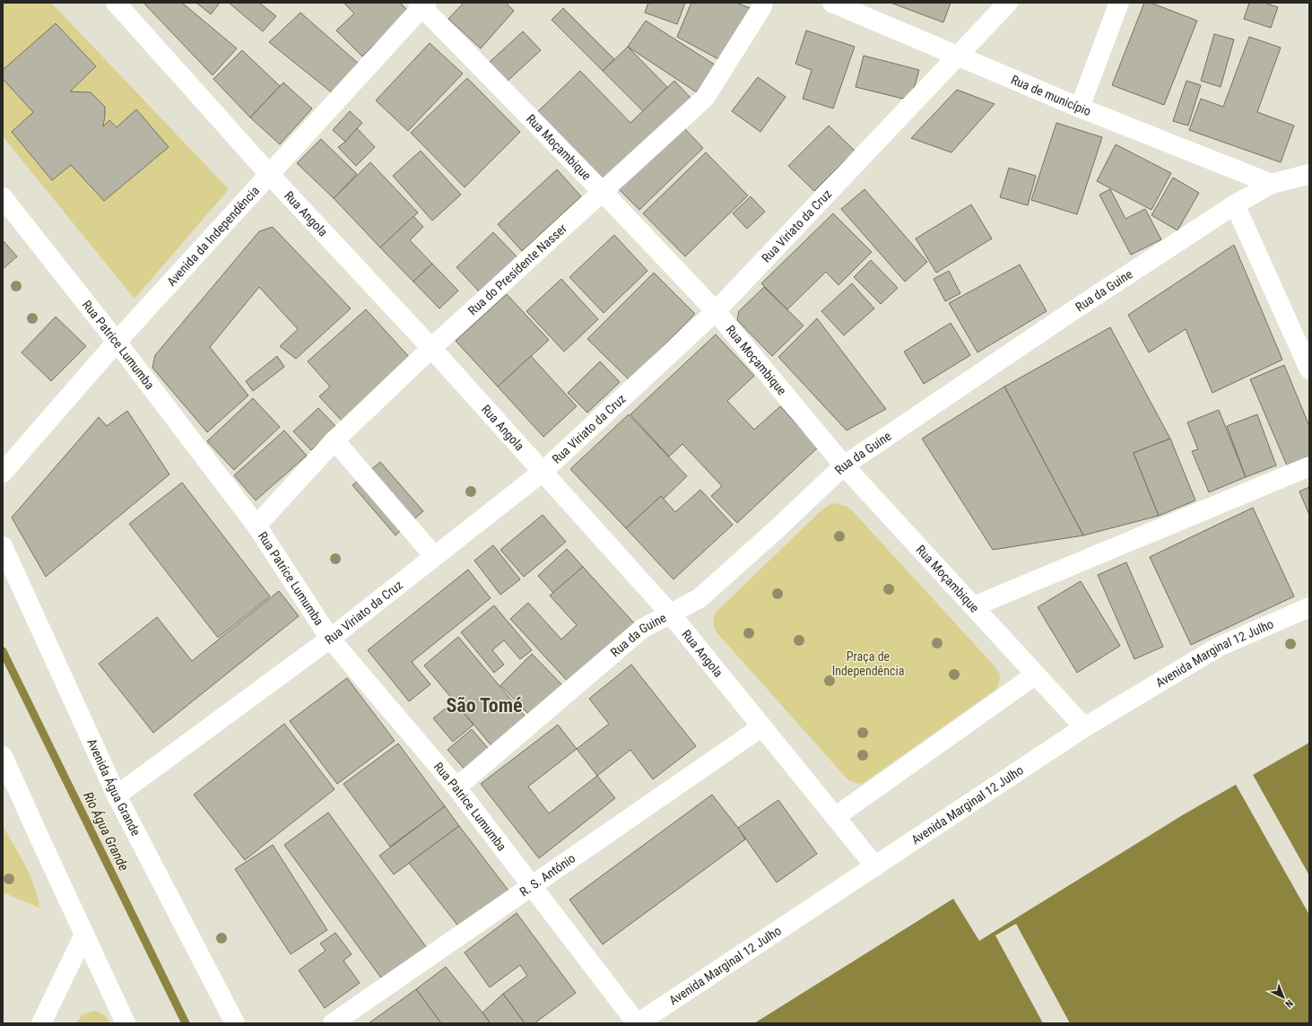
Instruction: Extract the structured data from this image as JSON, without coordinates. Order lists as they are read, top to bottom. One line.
{"streets":{"street":["Rua de município","Rua Moçambique","Rua Angola","Rua Viriato da Cruz","Avenida da Independência","Rua do Presidente Nasser","Rua da Guine","Rua Patrice Lumumba","Avenida Marginal 12 Julho","Avenida Água Grande","R. S. António"]},"crossings":[["Rua de município","Rua Viriato da Cruz"],["Rua de município","Rua da Guine"],["Rua Moçambique","Rua Viriato da Cruz"],["Rua Moçambique","Avenida da Independência"],["Rua Moçambique","Rua do Presidente Nasser"],["Rua Moçambique","Rua da Guine"],["Rua Moçambique","Avenida Marginal 12 Julho"],["Rua Angola","Rua Viriato da Cruz"],["Rua Angola","Avenida da Independência"],["Rua Angola","Rua do Presidente Nasser"],["Rua Angola","Rua da Guine"],["Rua Angola","Avenida Marginal 12 Julho"],["Rua Angola","R. S. António"],["Rua Viriato da Cruz","Rua Patrice Lumumba"],["Rua Viriato da Cruz","Avenida Água Grande"],["Avenida da Independência","Rua Patrice Lumumba"],["Rua do Presidente Nasser","Rua Patrice Lumumba"],["Rua da Guine","Rua Patrice Lumumba"],["Rua Patrice Lumumba","Avenida Marginal 12 Julho"],["Rua Patrice Lumumba","R. S. António"]],"districts":["São Tomé"],"water":["Rio Água Grande"],"parks":["Praça de Independência"],"north":"bottom right"}
